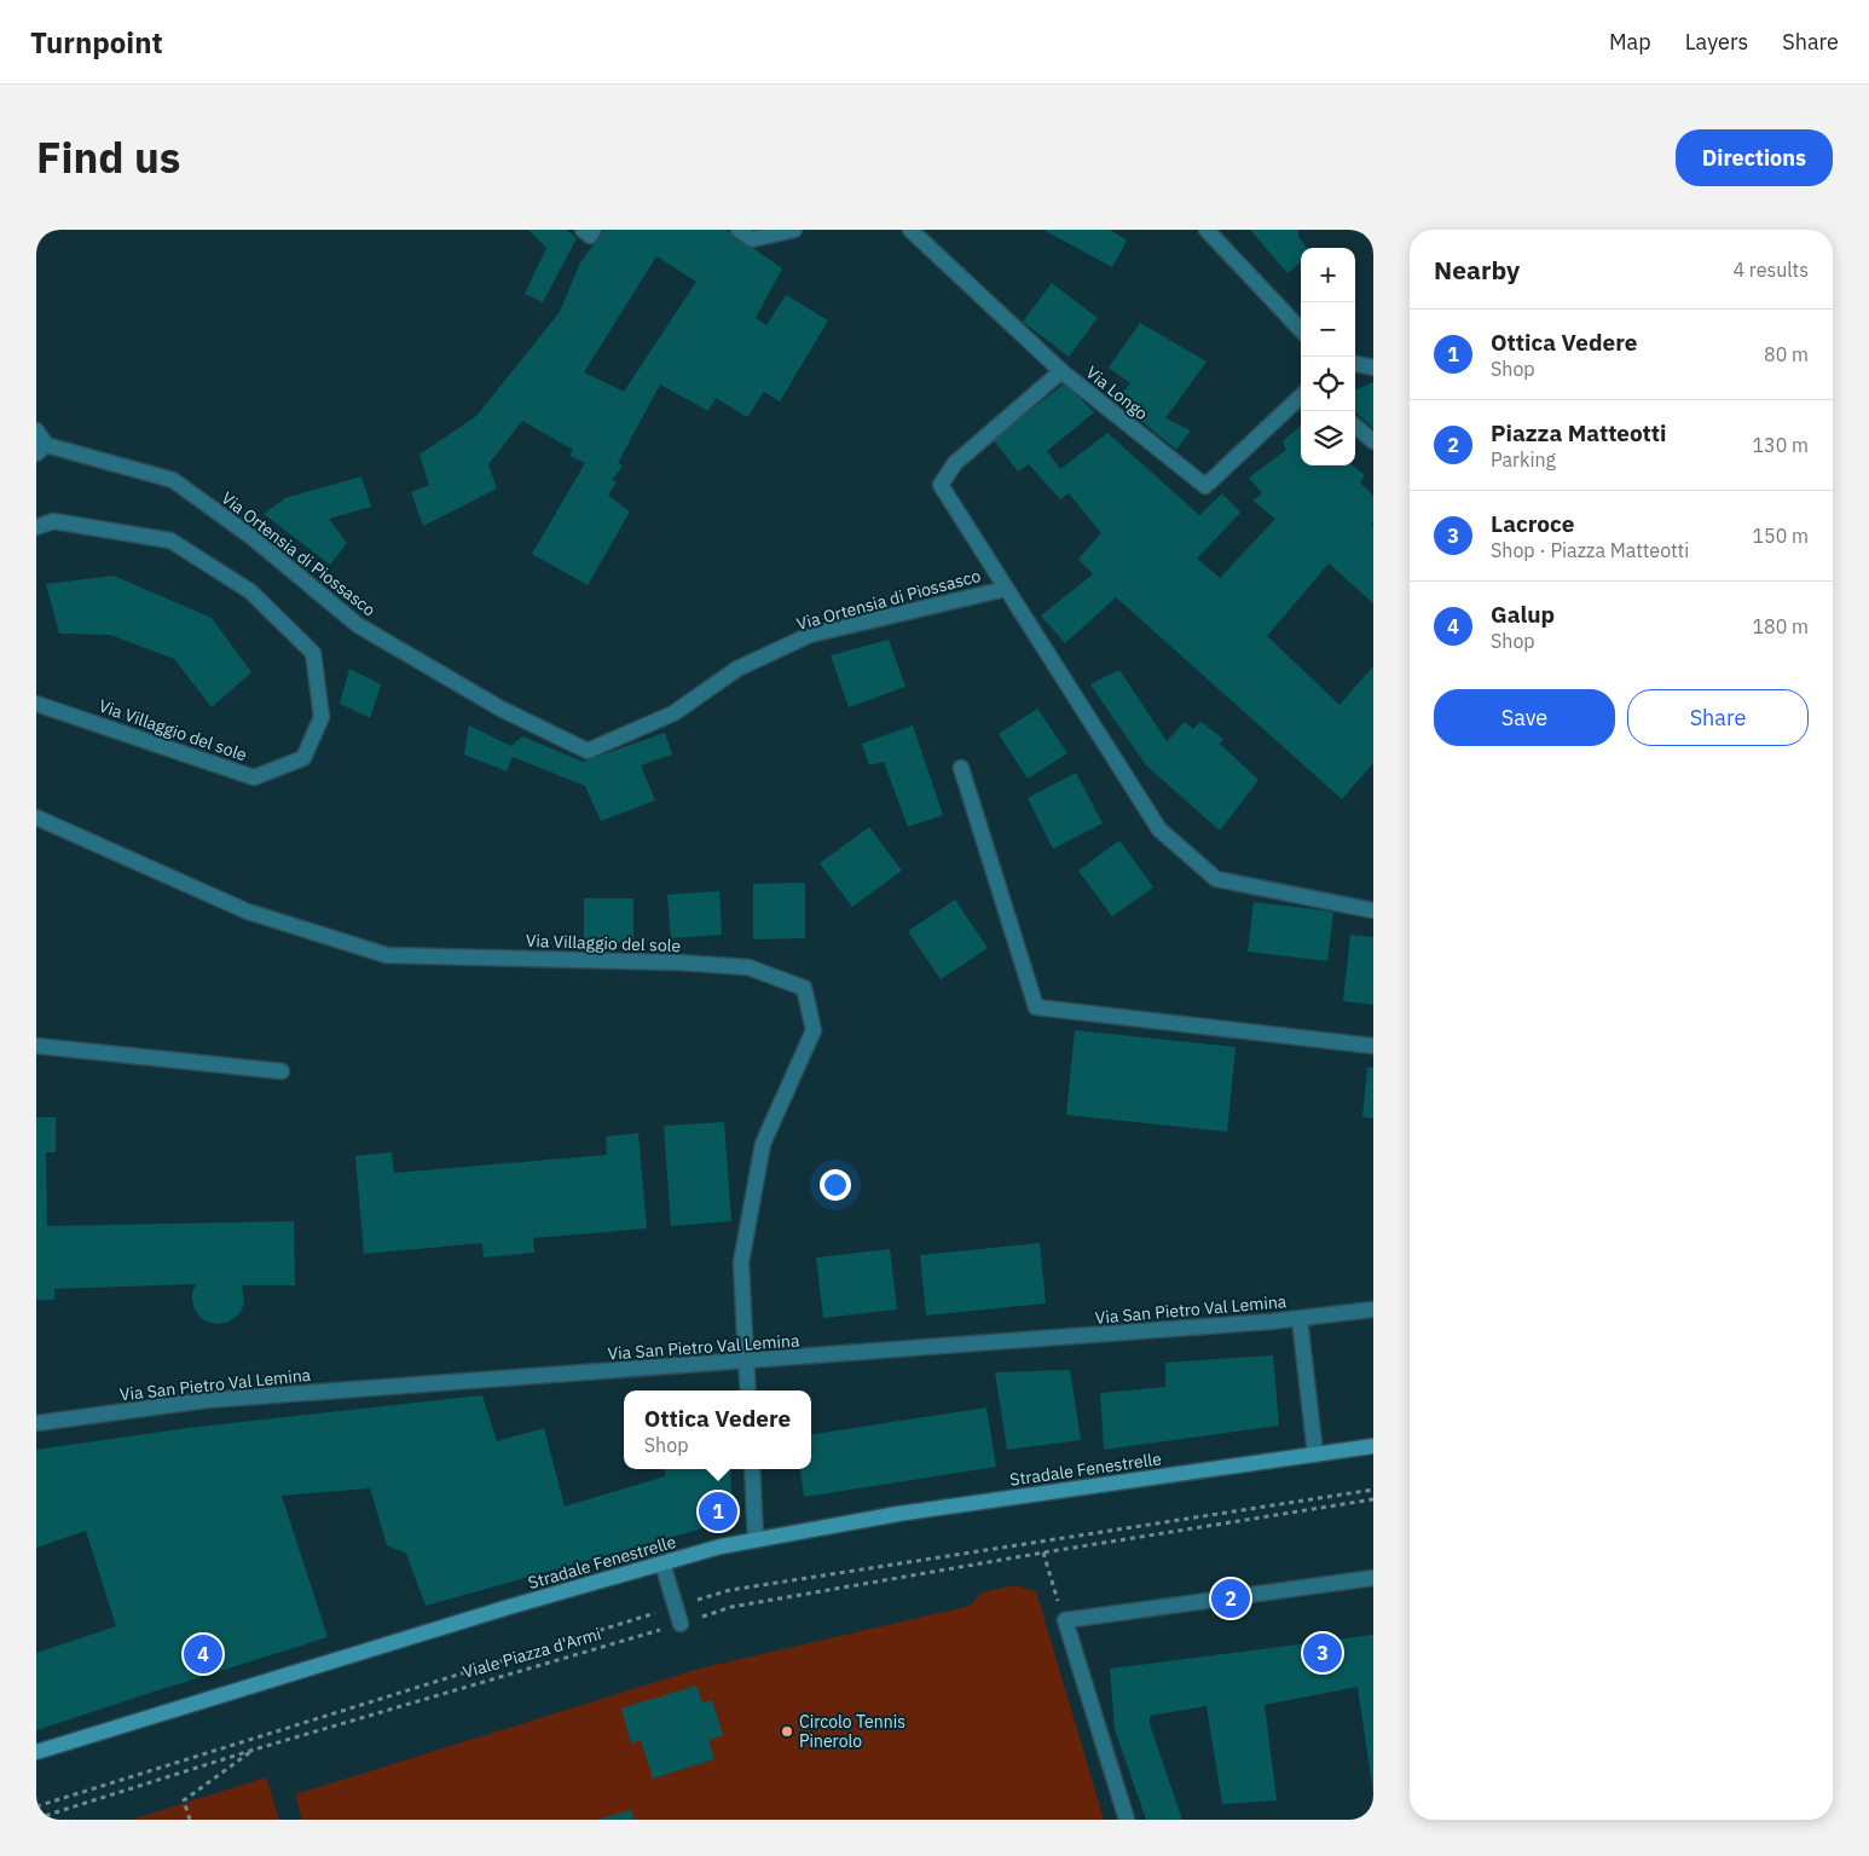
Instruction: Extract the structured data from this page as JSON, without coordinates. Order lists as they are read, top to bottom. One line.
{"streets":{"main road":["Stradale Fenestrelle"],"street":["Via Longo","Via Ortensia di Piossasco","Via Villaggio del sole","Via San Pietro Val Lemina"],"path":["Viale Piazza d'Armi"]},"crossings":[["Via Villaggio del sole","Via San Pietro Val Lemina"]],"places":["Circolo Tennis Pinerolo"],"page":{"header":"Turnpoint","nav":["Map","Layers","Share"],"title":"Find us","buttons":["Directions",["Save","Share"]],"heading":["Nearby","4 results"],"map_buttons":["+","−"],"list":[{"mark":"1","name":"Ottica Vedere","note":"Shop","value":"80 m"},{"mark":"2","name":"Piazza Matteotti","note":"Parking","value":"130 m"},{"mark":"3","name":"Lacroce","note":"Shop · Piazza Matteotti","value":"150 m"},{"mark":"4","name":"Galup","note":"Shop","value":"180 m"}],"popup":["Ottica Vedere","Shop"],"pins":["1","2","3","4"]}}
